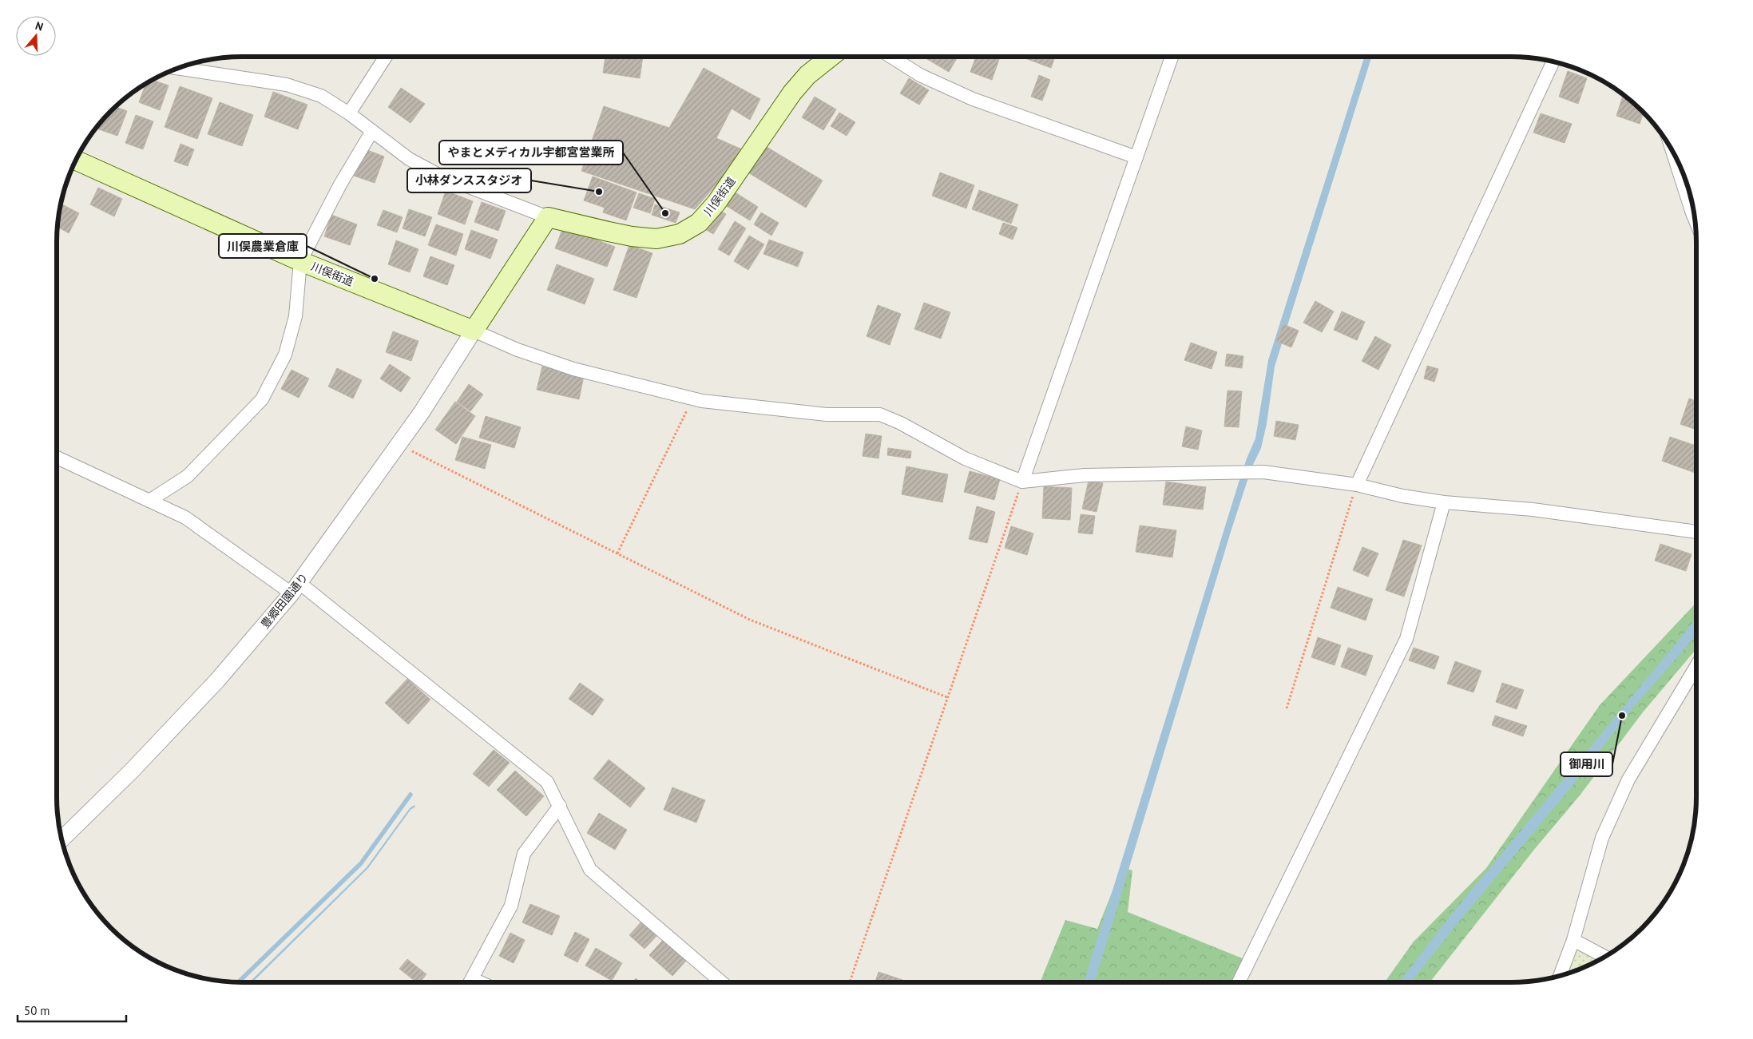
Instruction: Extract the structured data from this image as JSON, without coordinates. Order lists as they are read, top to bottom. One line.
{"streets":{"main road":["川俣街道"],"street":["豊郷田園通り"]},"crossings":[["川俣街道","豊郷田園通り"]],"places":["小林ダンススタジオ","やまとメディカル宇都宮営業所","川俣農業倉庫","御用川"],"scale_bar":"50 m","north":"top"}
